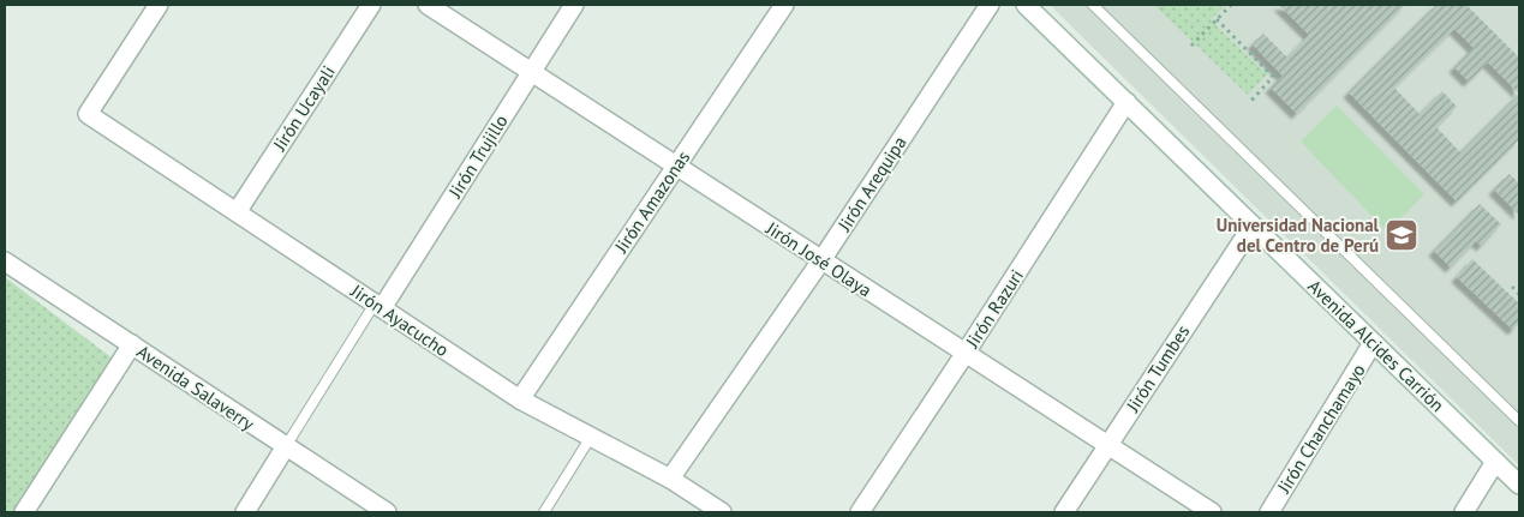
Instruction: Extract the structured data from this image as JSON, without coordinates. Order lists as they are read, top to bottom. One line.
{"streets":{"street":["Jirón Ucayali","Jirón Trujillo","Jirón Arequipa","Jirón Amazonas","Jirón José Olaya","Jirón Razuri","Jirón Ayacucho","Avenida Alcides Carrión","Jirón Tumbes","Avenida Salaverry","Jirón Chanchamayo"]},"crossings":[["Jirón Ucayali","Jirón Ayacucho"],["Jirón Trujillo","Jirón José Olaya"],["Jirón Trujillo","Jirón Ayacucho"],["Jirón Trujillo","Avenida Salaverry"],["Jirón Arequipa","Jirón José Olaya"],["Jirón Arequipa","Jirón Ayacucho"],["Jirón Amazonas","Jirón José Olaya"],["Jirón Amazonas","Jirón Ayacucho"],["Jirón José Olaya","Jirón Razuri"],["Jirón José Olaya","Jirón Tumbes"],["Jirón Razuri","Avenida Alcides Carrión"],["Avenida Alcides Carrión","Jirón Tumbes"],["Avenida Alcides Carrión","Jirón Chanchamayo"]],"places":{"school or university":["Universidad Nacional del Centro de Perú"]}}
